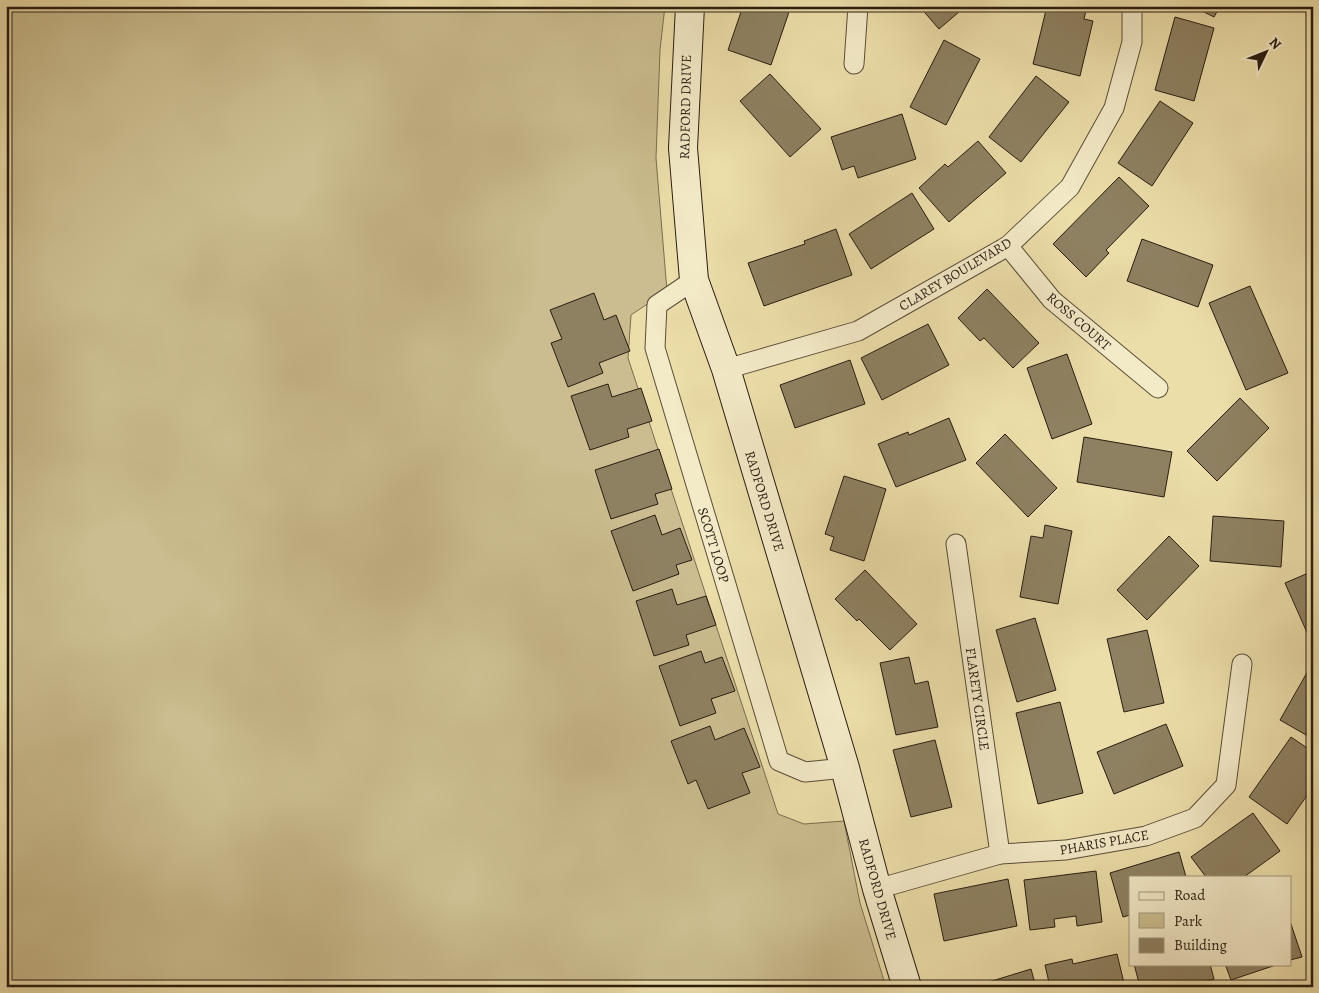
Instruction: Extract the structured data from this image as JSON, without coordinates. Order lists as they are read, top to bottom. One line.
{"streets":{"street":["RADFORD DRIVE","CLAREY BOULEVARD","ROSS COURT","SCOTT LOOP","FLARETY CIRCLE","PHARIS PLACE"]},"crossings":[["RADFORD DRIVE","CLAREY BOULEVARD"],["RADFORD DRIVE","SCOTT LOOP"],["RADFORD DRIVE","PHARIS PLACE"],["CLAREY BOULEVARD","ROSS COURT"],["FLARETY CIRCLE","PHARIS PLACE"]],"legend":["Road","Park","Building"],"north":"top right"}
